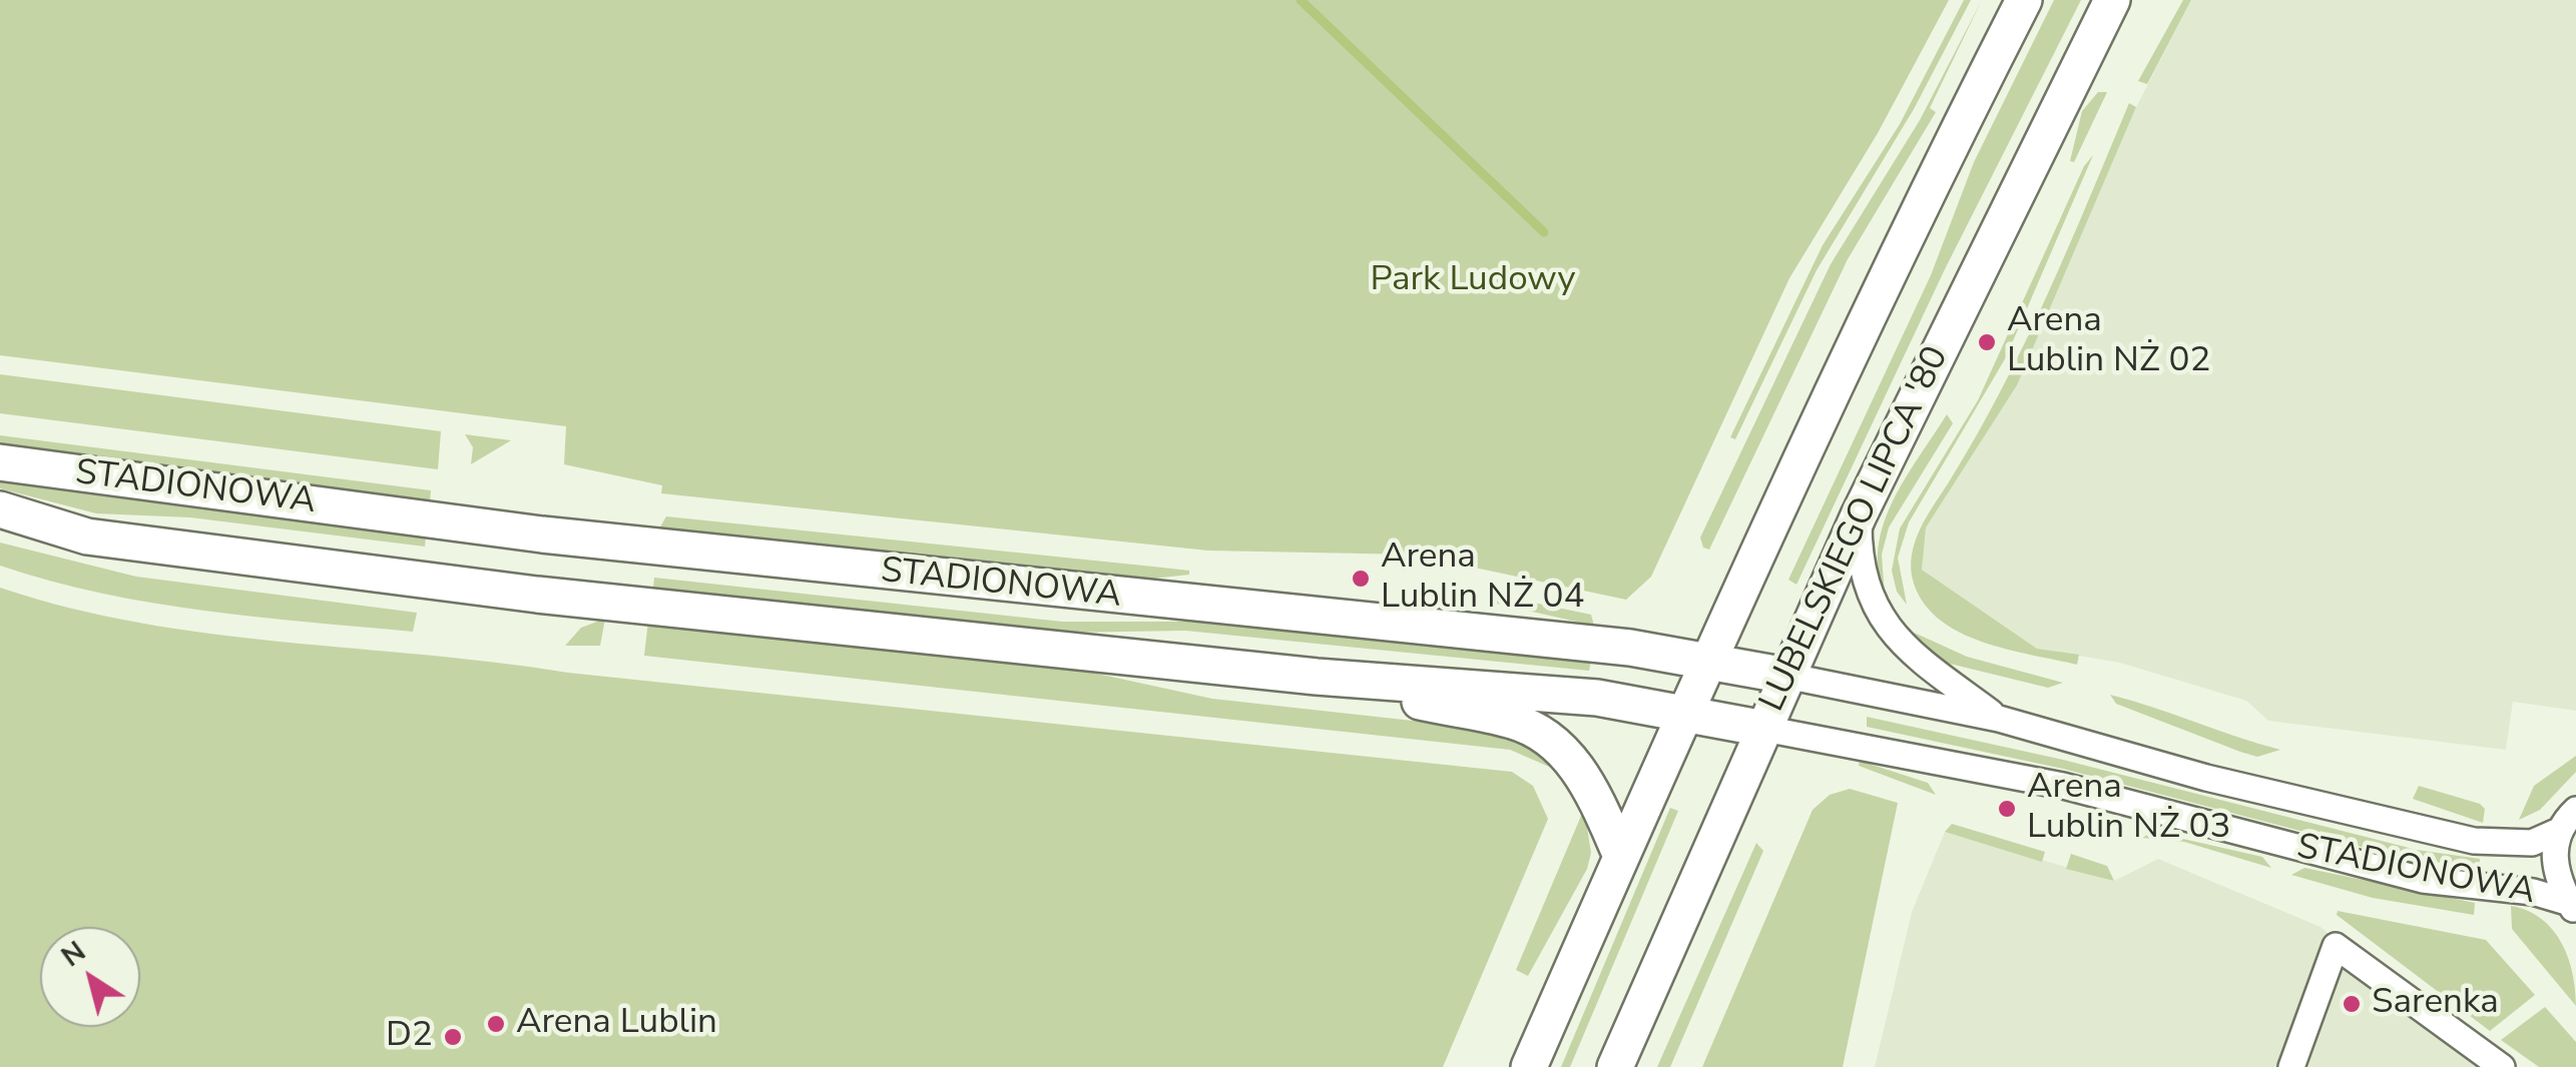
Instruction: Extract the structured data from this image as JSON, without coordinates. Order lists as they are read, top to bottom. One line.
{"streets":{"street":["STADIONOWA","LUBELSKIEGO LIPCA '80"]},"crossings":[["STADIONOWA","LUBELSKIEGO LIPCA '80"]],"parks":["Park Ludowy"],"places":["Arena Lublin NŻ 02","Arena Lublin NŻ 04","Arena Lublin NŻ 03","Sarenka","Arena Lublin","D2"],"north":"top left"}
